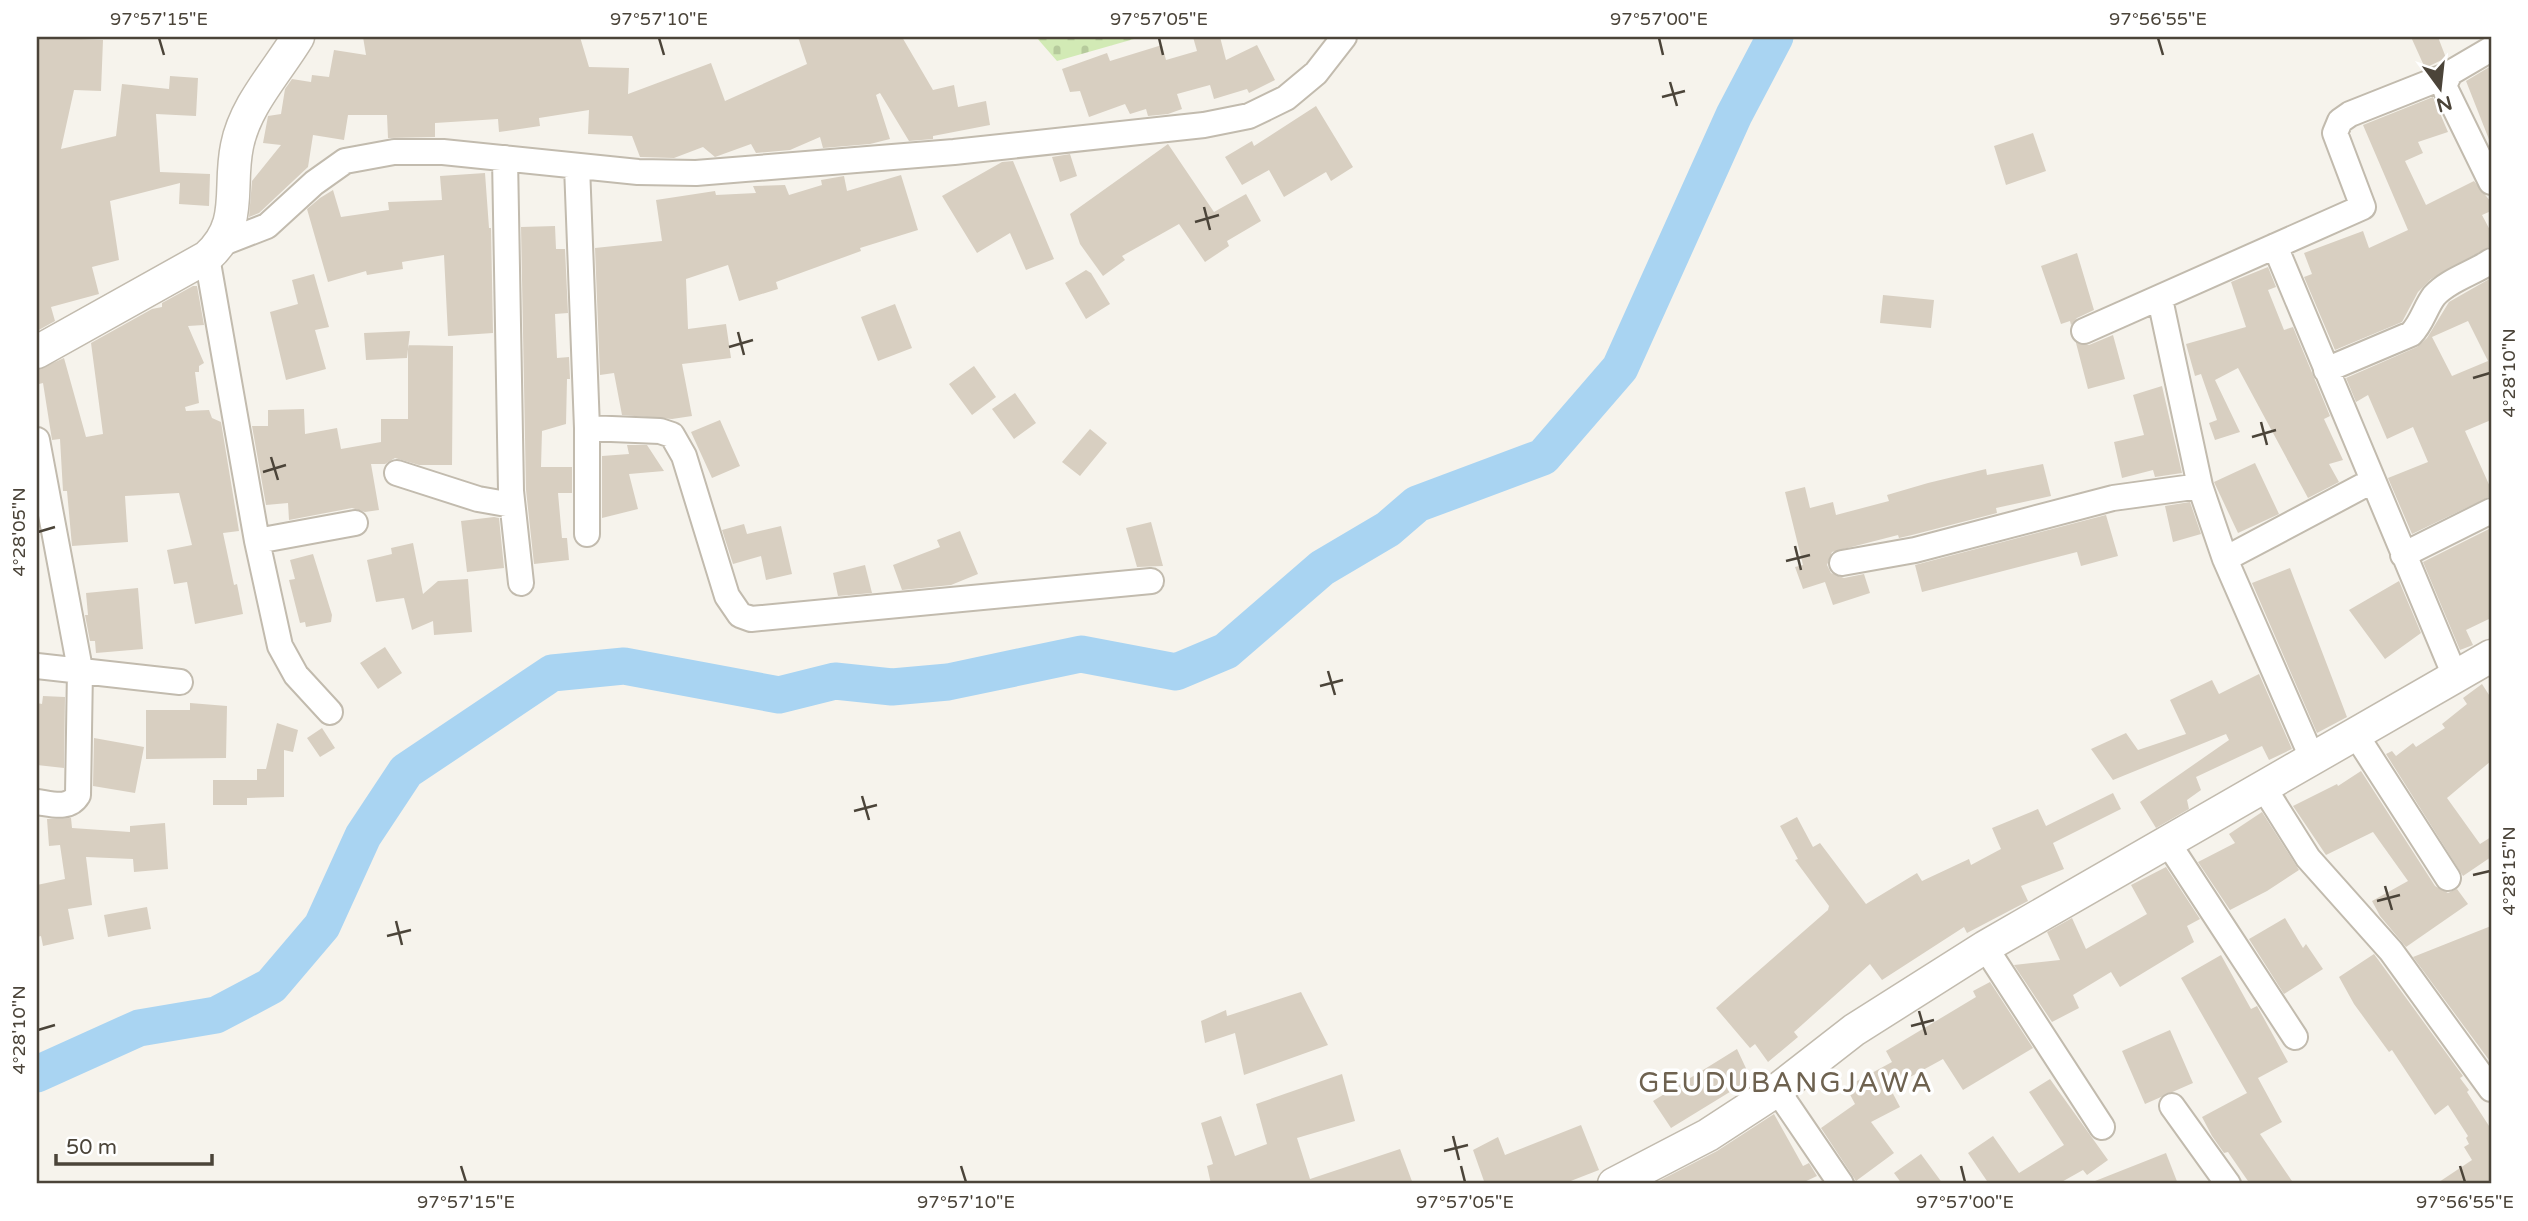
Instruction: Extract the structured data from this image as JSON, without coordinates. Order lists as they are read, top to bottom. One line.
{"districts":["GEUDUBANGJAWA"],"scale_bar":"50 m","north":"bottom","coordinates":["97°57'15\"E","97°57'10\"E","97°57'05\"E","97°57'00\"E","97°56'55\"E","4°28'10\"N","4°28'05\"N","4°28'15\"N"]}
